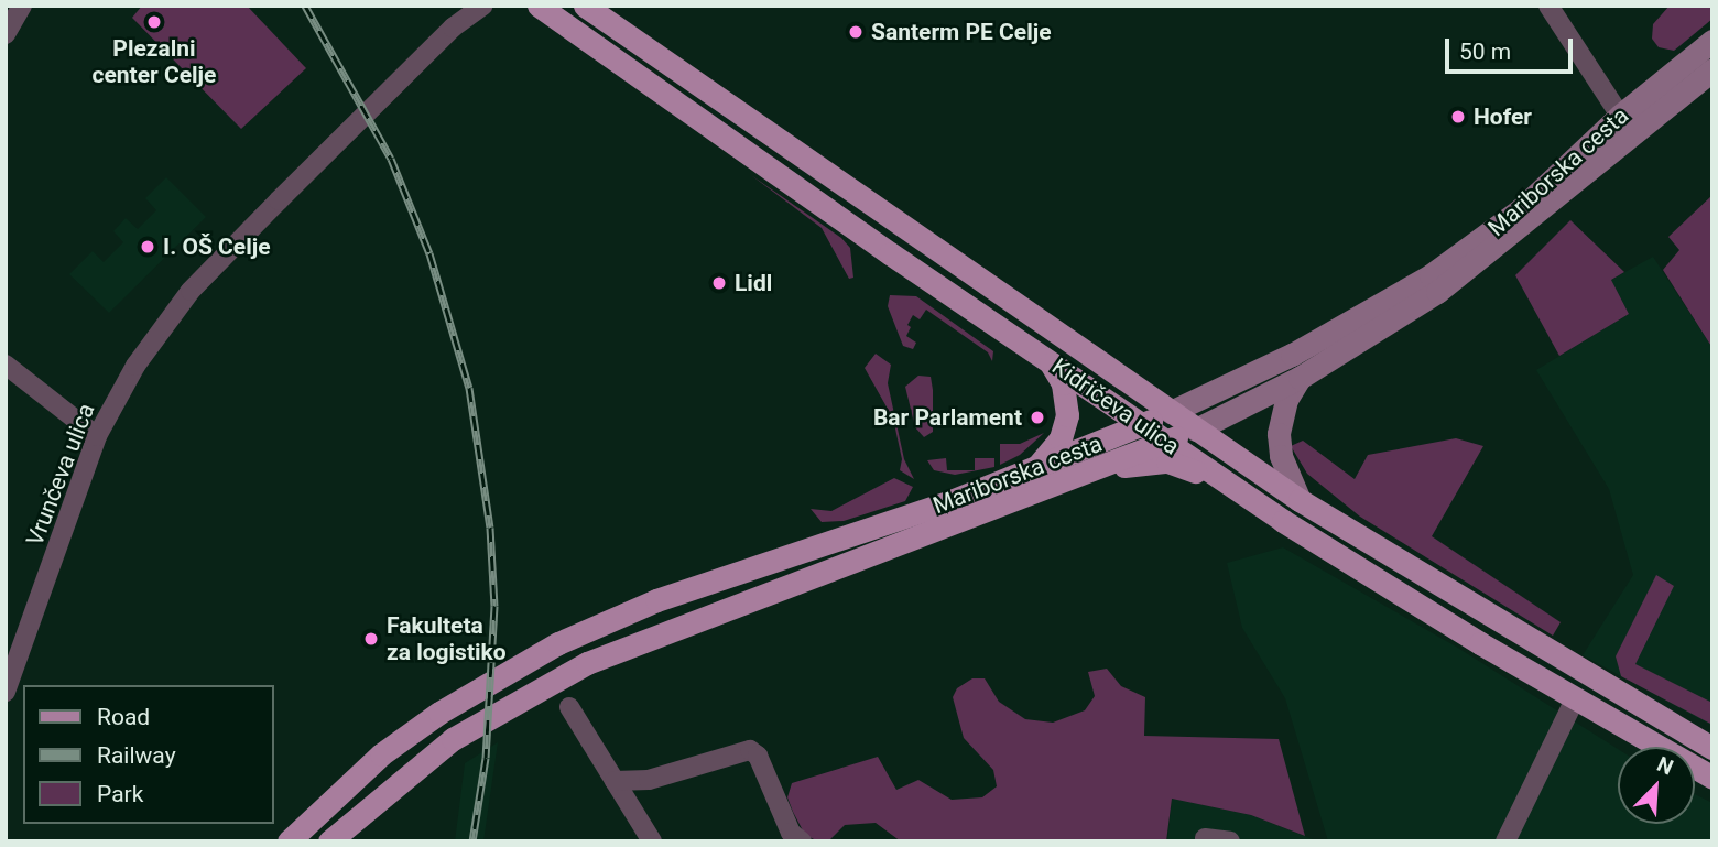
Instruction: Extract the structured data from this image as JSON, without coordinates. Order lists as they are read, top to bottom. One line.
{"streets":{"main road":["Mariborska cesta","Kidričeva ulica"],"street":["Vrunčeva ulica"]},"crossings":[["Mariborska cesta","Kidričeva ulica"]],"places":["Plezalni center Celje","Santerm PE Celje","Hofer","I. OŠ Celje","Lidl","Bar Parlament","Fakulteta za logistiko"],"legend":["Road","Railway","Park"],"scale_bar":"50 m","north":"top right"}
